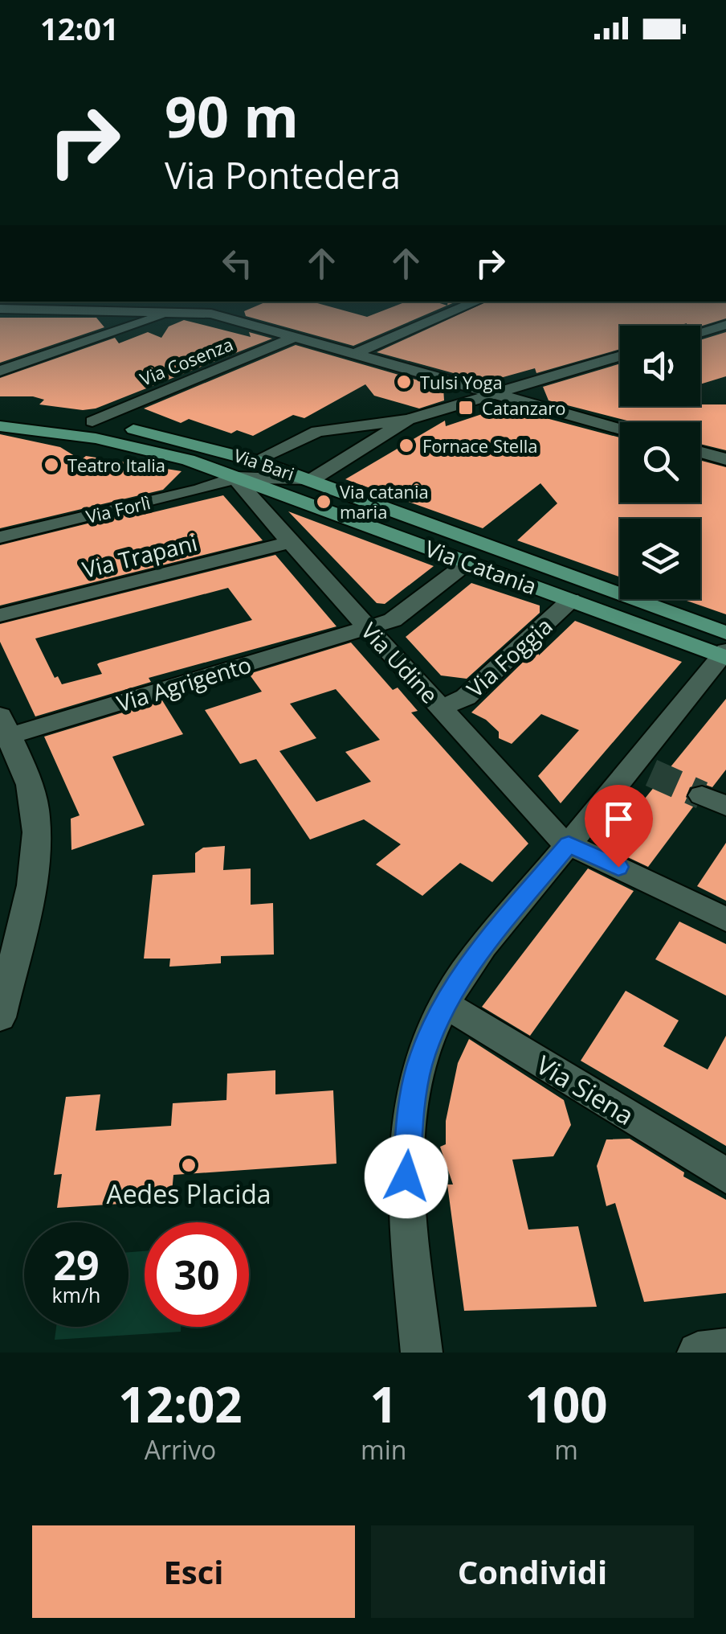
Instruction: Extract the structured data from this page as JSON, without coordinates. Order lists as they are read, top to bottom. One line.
{"streets":{"main road":["Via Bari","Via Catania"],"street":["Via Cosenza","Via Forlì","Via Trapani","Via Foggia","Via Udine","Via Agrigento","Via Siena"]},"crossings":[["Via Cosenza","Via Bari"],["Via Bari","Via Forlì"],["Via Bari","Via Catania"],["Via Bari","Via Udine"],["Via Forlì","Via Catania"],["Via Forlì","Via Udine"],["Via Trapani","Via Udine"],["Via Catania","Via Foggia"],["Via Catania","Via Udine"],["Via Catania","Via Agrigento"],["Via Foggia","Via Udine"],["Via Udine","Via Agrigento"]],"places":{"other":["Tulsi Yoga","Fornace Stella","Teatro Italia","Via catania maria","Aedes Placida"],"transit":["Catanzaro"]},"page":{"status":"12:01","turn":["90 m","Via Pontedera"],"speed":"29 km/h","limit":"30","eta":["12:02","Arrivo","1","min","100","m"],"buttons":["Esci","Condividi"]}}
